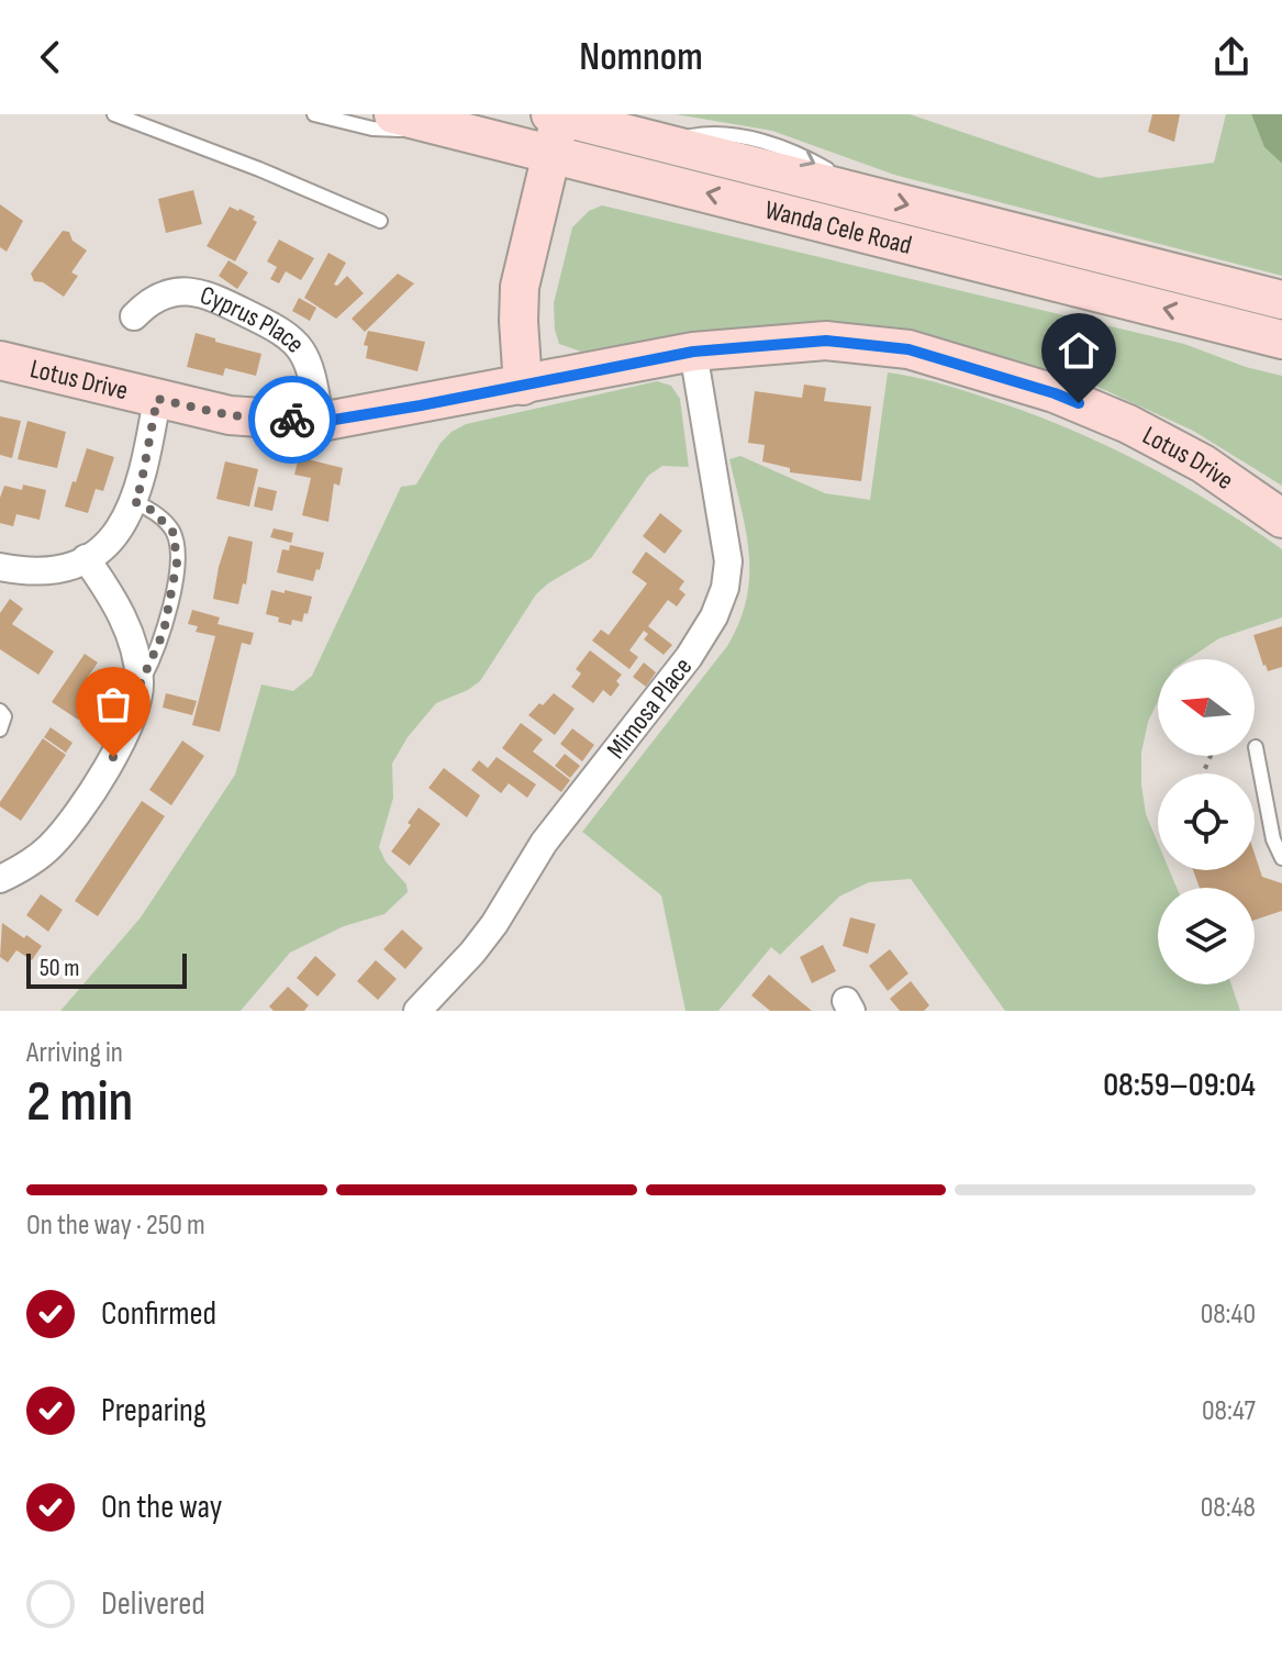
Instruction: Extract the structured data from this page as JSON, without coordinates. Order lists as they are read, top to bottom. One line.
{"streets":{"street":["Wanda Cele Road","Cyprus Place","Lotus Drive","Mimosa Place"]},"crossings":[["Cyprus Place","Lotus Drive"],["Lotus Drive","Mimosa Place"]],"scale_bar":"50 m","north":"left","page":{"header":"Nomnom","scale":"50 m","heading":["2 min","Arriving in","08:59–09:04"],"bar":"On the way · 250 m","list":[["Confirmed","08:40"],["Preparing","08:47"],["On the way","08:48"],"Delivered"]}}
